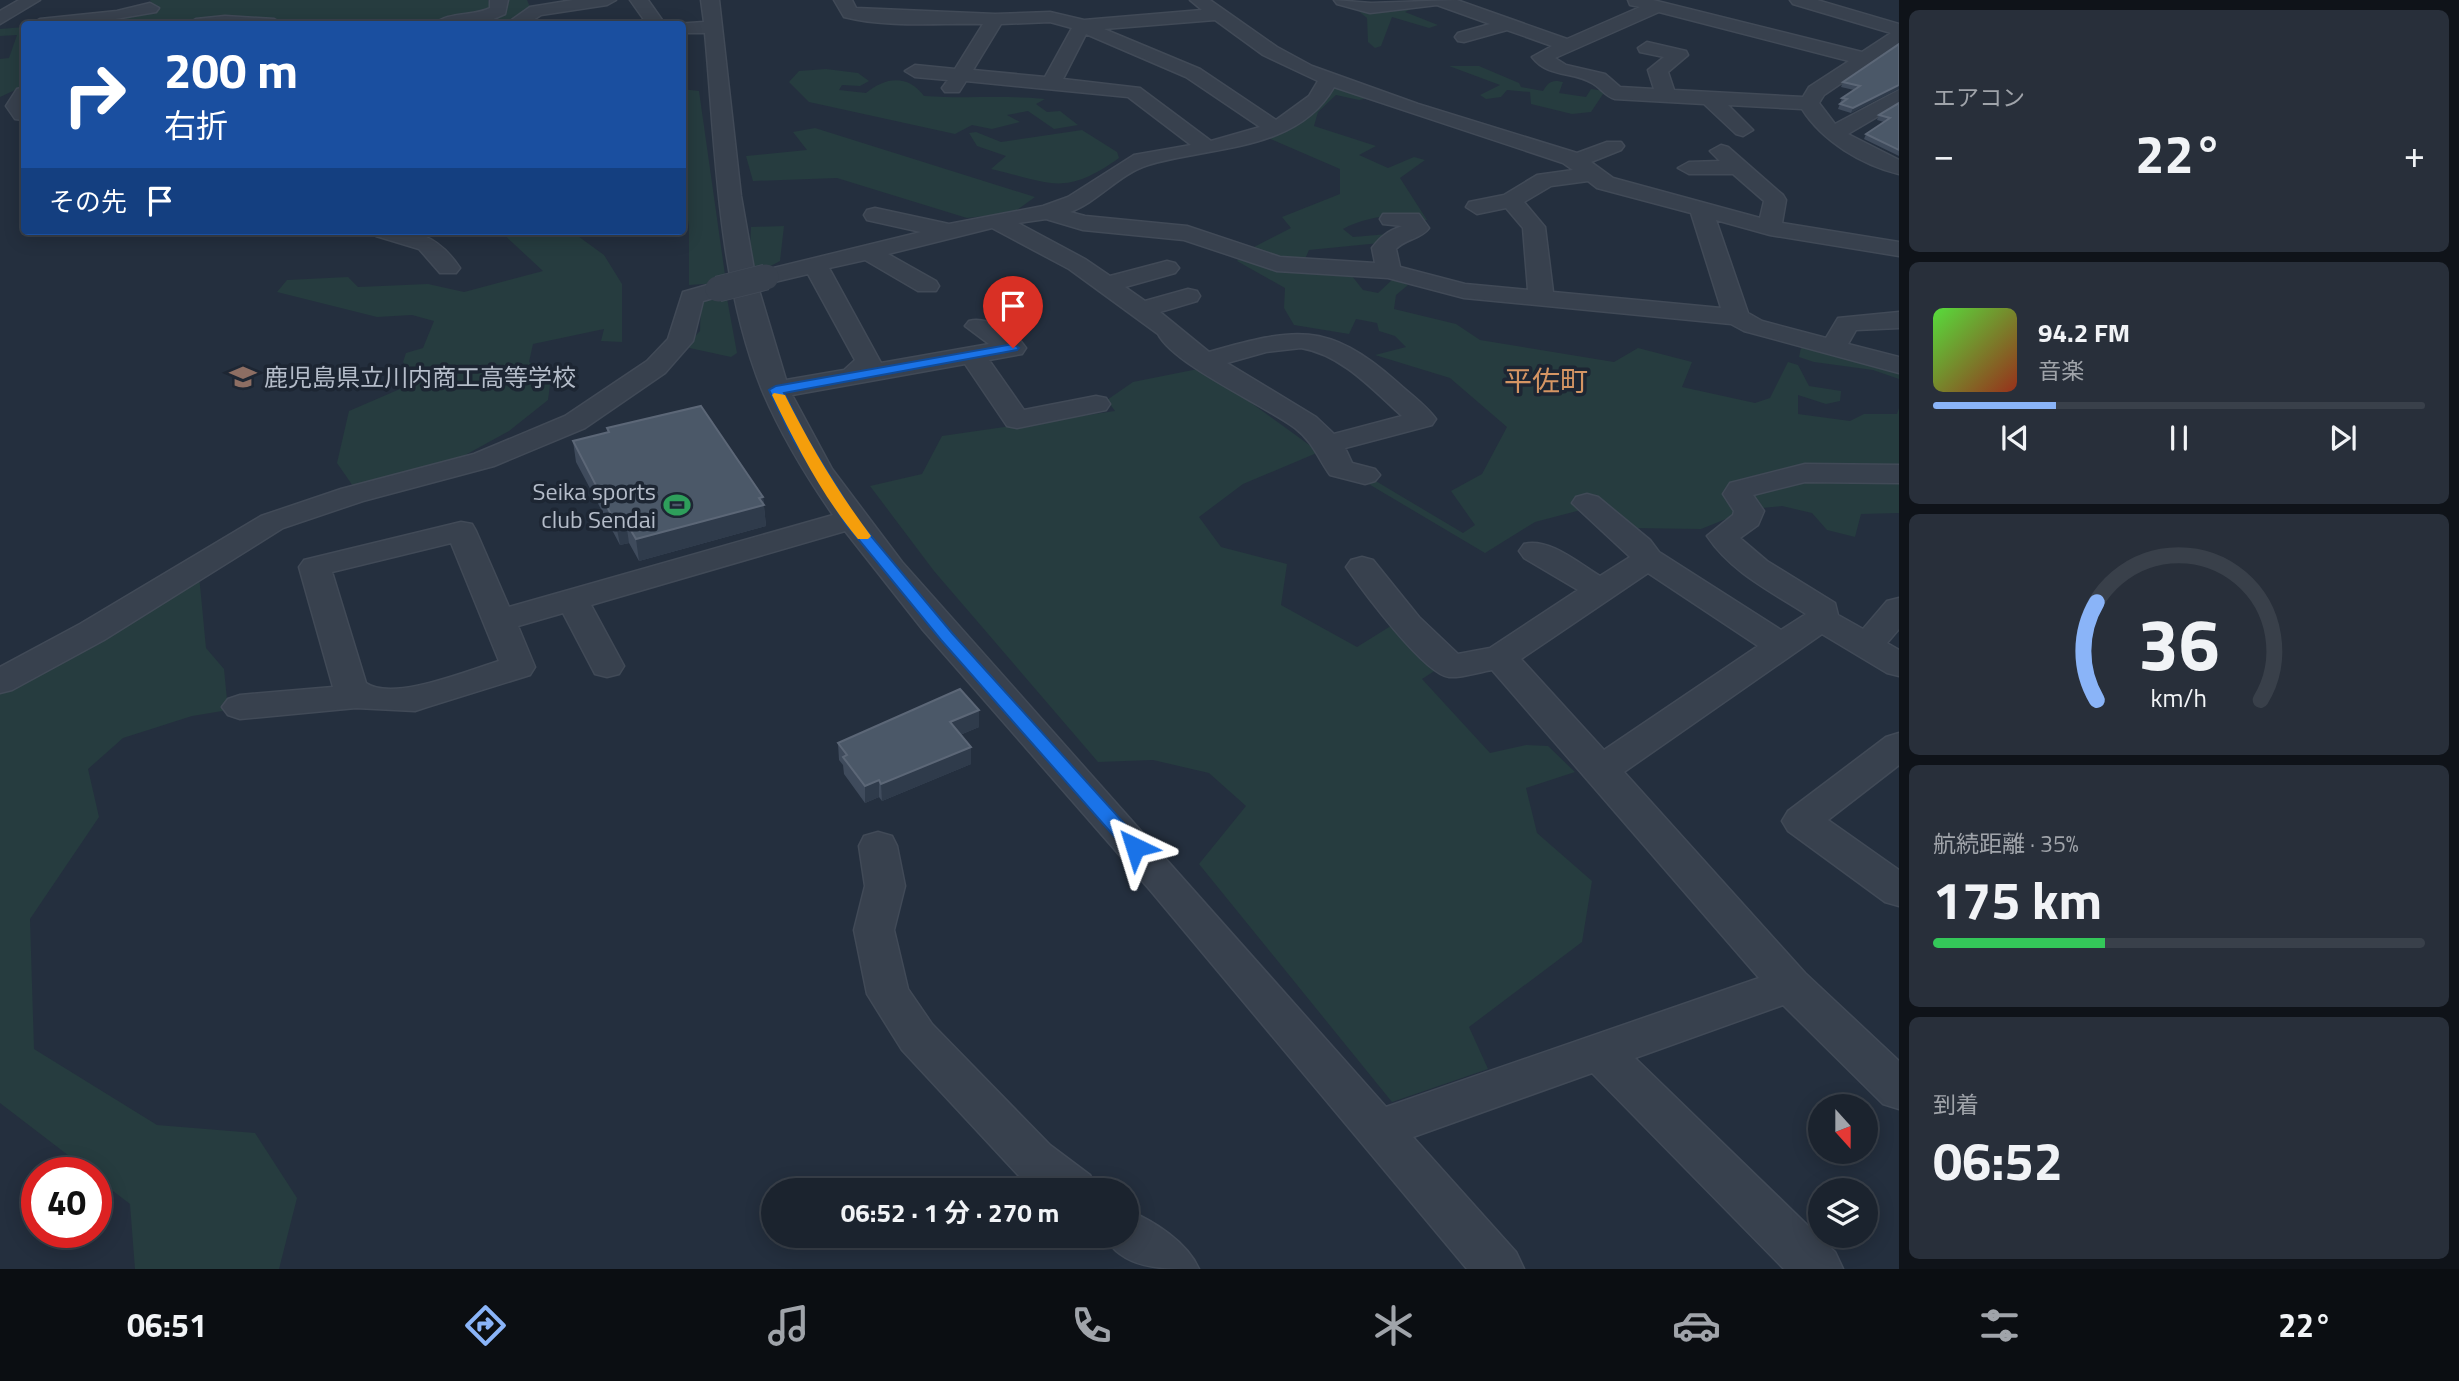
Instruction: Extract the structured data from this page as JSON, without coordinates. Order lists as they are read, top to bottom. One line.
{"districts":["平佐町"],"places":{"school or university":["鹿児島県立川内商工高等学校"],"sports":["Seika sports club Sendai"]},"north":"bottom","page":{"tile":["エアコン",["航続距離 · 35%","175 km"],["到着","06:52"]],"turn":["200 m","右折"],"heat":["−","22°","+"],"then":"その先","song":["94.2 FM","音楽"],"limit":"40","trip":"06:52 · 1 分 · 270 m","tabs":["06:51","22°"],"gauge":["36","km/h"]}}
